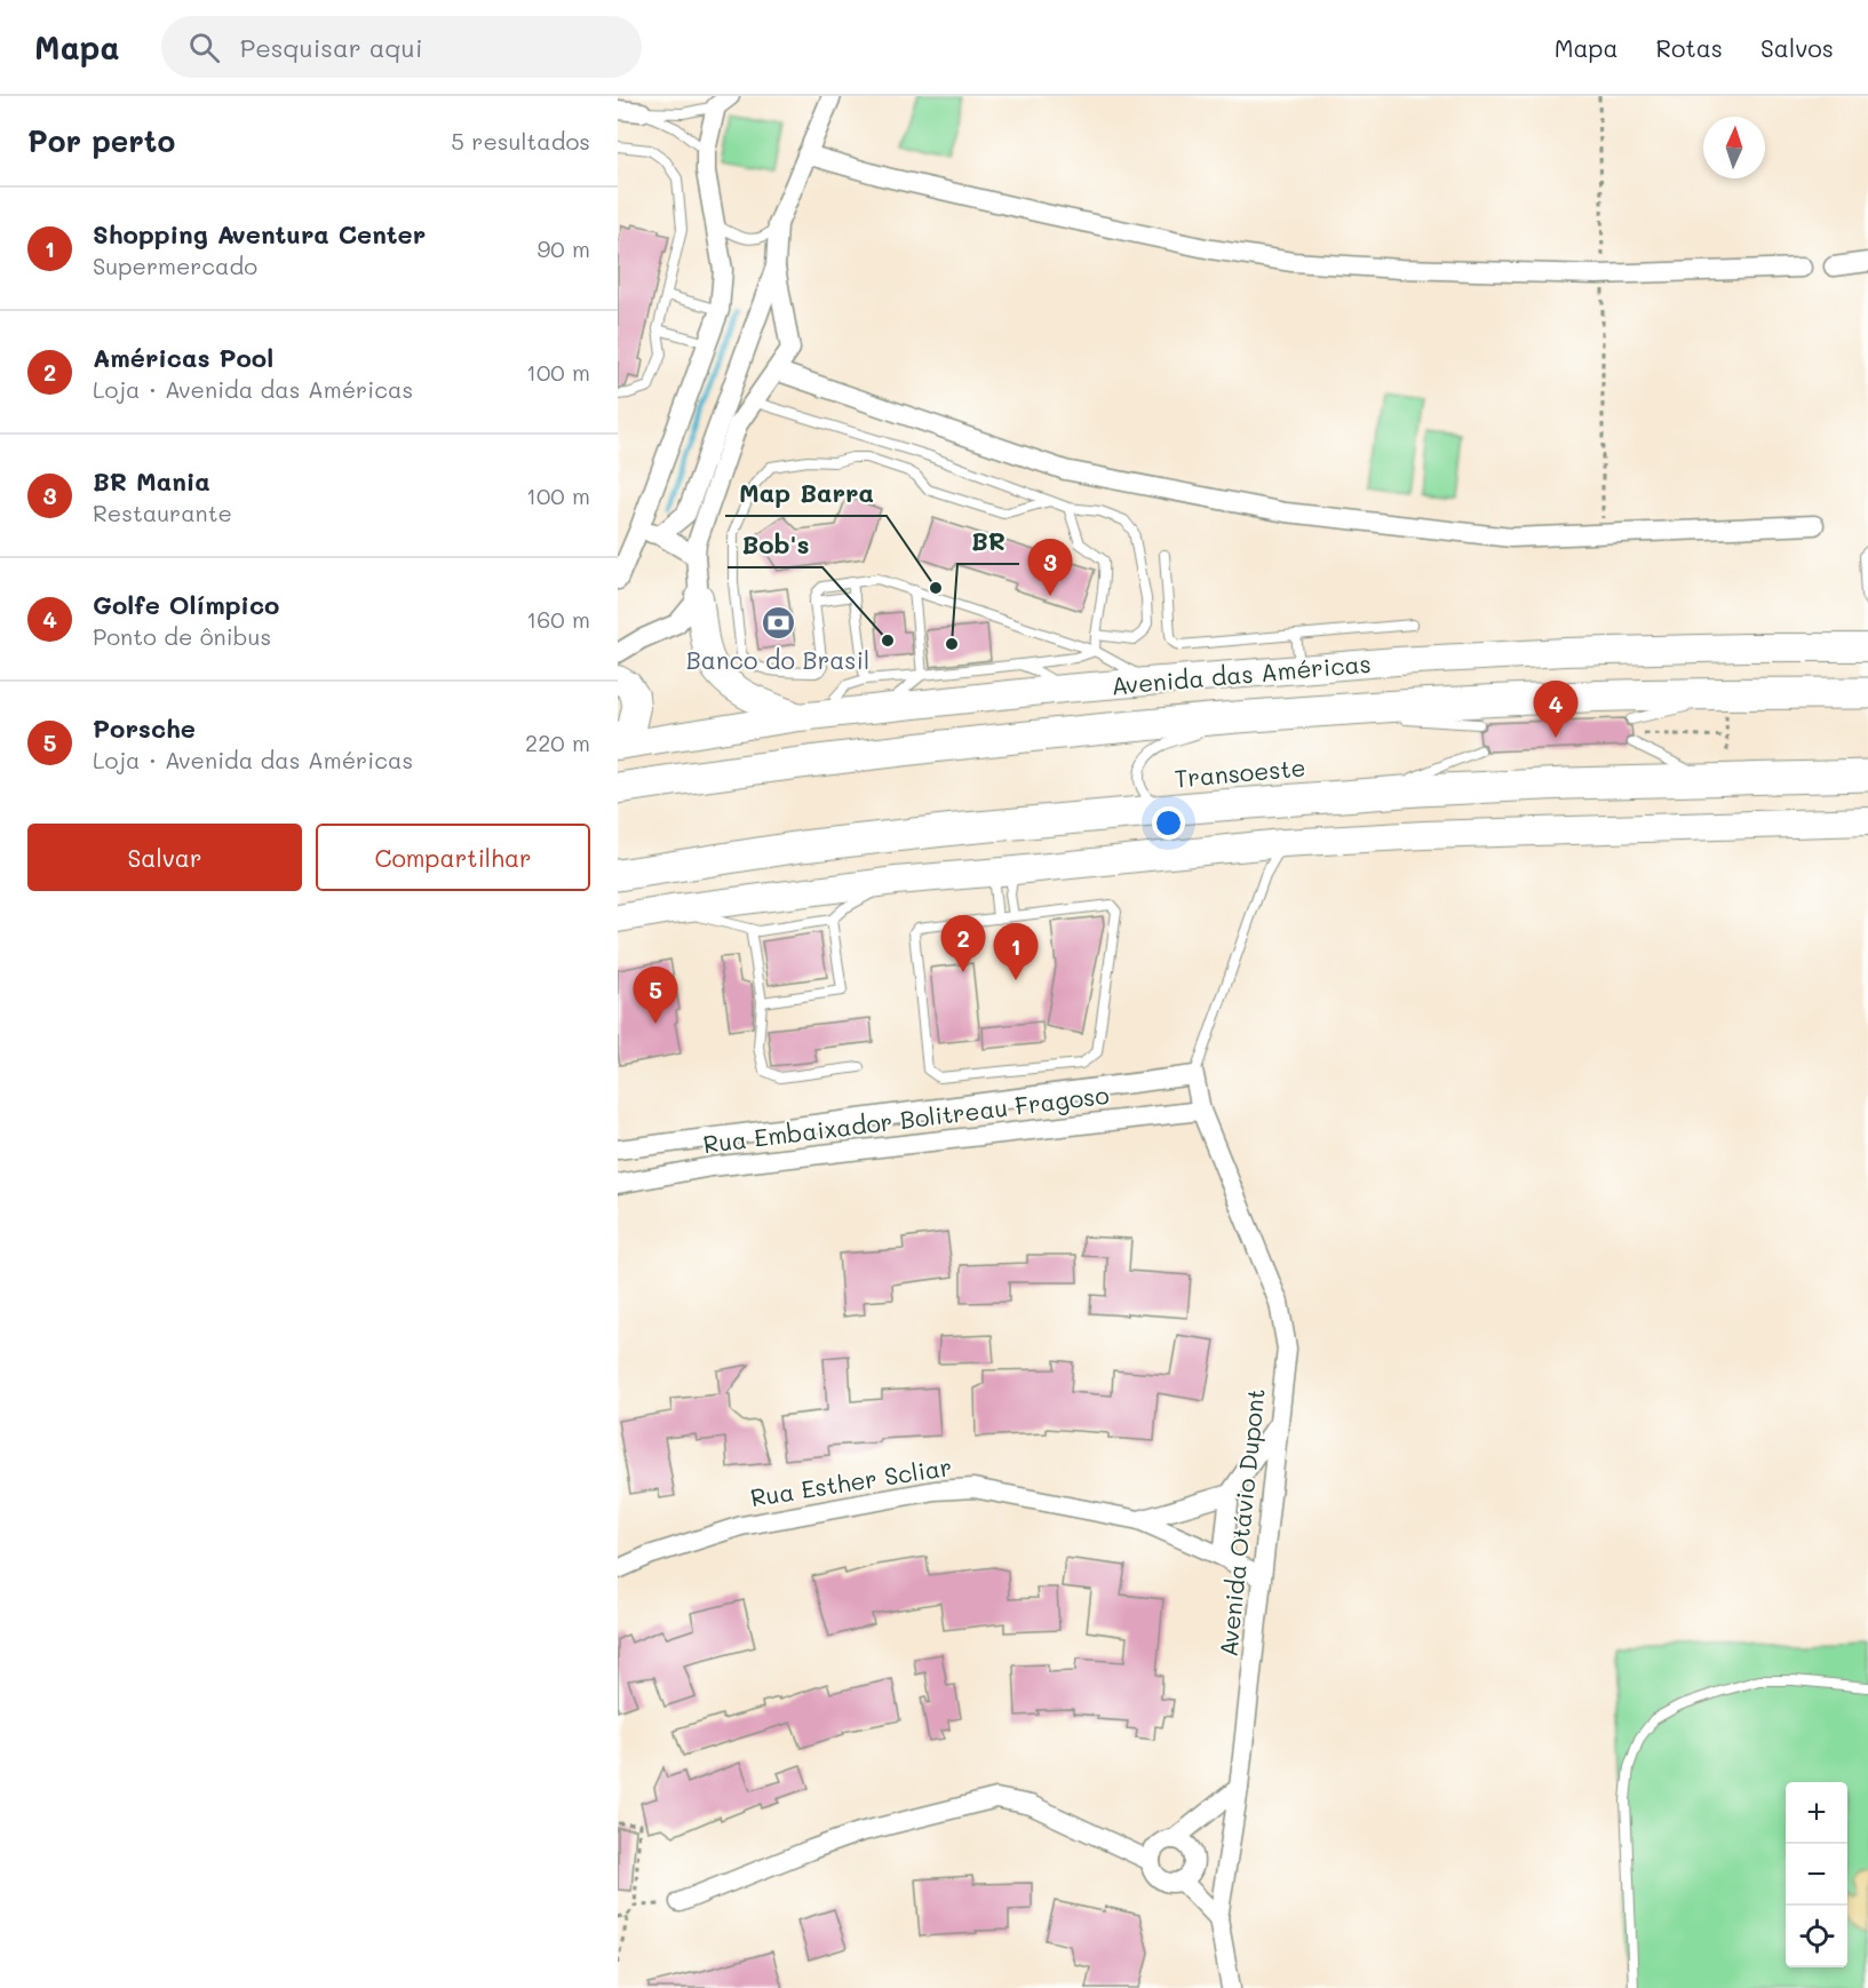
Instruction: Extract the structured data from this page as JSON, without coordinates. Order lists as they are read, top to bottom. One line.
{"streets":{"highway":["Avenida das Américas"],"street":["Rua Embaixador Bolitreau Fragoso","Rua Esther Scliar","Avenida Otávio Dupont"],"lane":["Transoeste"]},"crossings":[["Rua Embaixador Bolitreau Fragoso","Avenida Otávio Dupont"],["Rua Esther Scliar","Avenida Otávio Dupont"]],"places":{"other":["Map Barra","Bob's","BR"],"bank":["Banco do Brasil"]},"north":"top","page":{"header":"Mapa","search":"Pesquisar aqui","nav":["Mapa","Rotas","Salvos"],"heading":["Por perto","5 resultados"],"list":[{"mark":"1","name":"Shopping Aventura Center","note":"Supermercado","value":"90 m"},{"mark":"2","name":"Américas Pool","note":"Loja · Avenida das Américas","value":"100 m"},{"mark":"3","name":"BR Mania","note":"Restaurante","value":"100 m"},{"mark":"4","name":"Golfe Olímpico","note":"Ponto de ônibus","value":"160 m"},{"mark":"5","name":"Porsche","note":"Loja · Avenida das Américas","value":"220 m"}],"pins":["3","4","2","1","5"],"buttons":["Salvar","Compartilhar"],"map_buttons":["+","−"]}}
